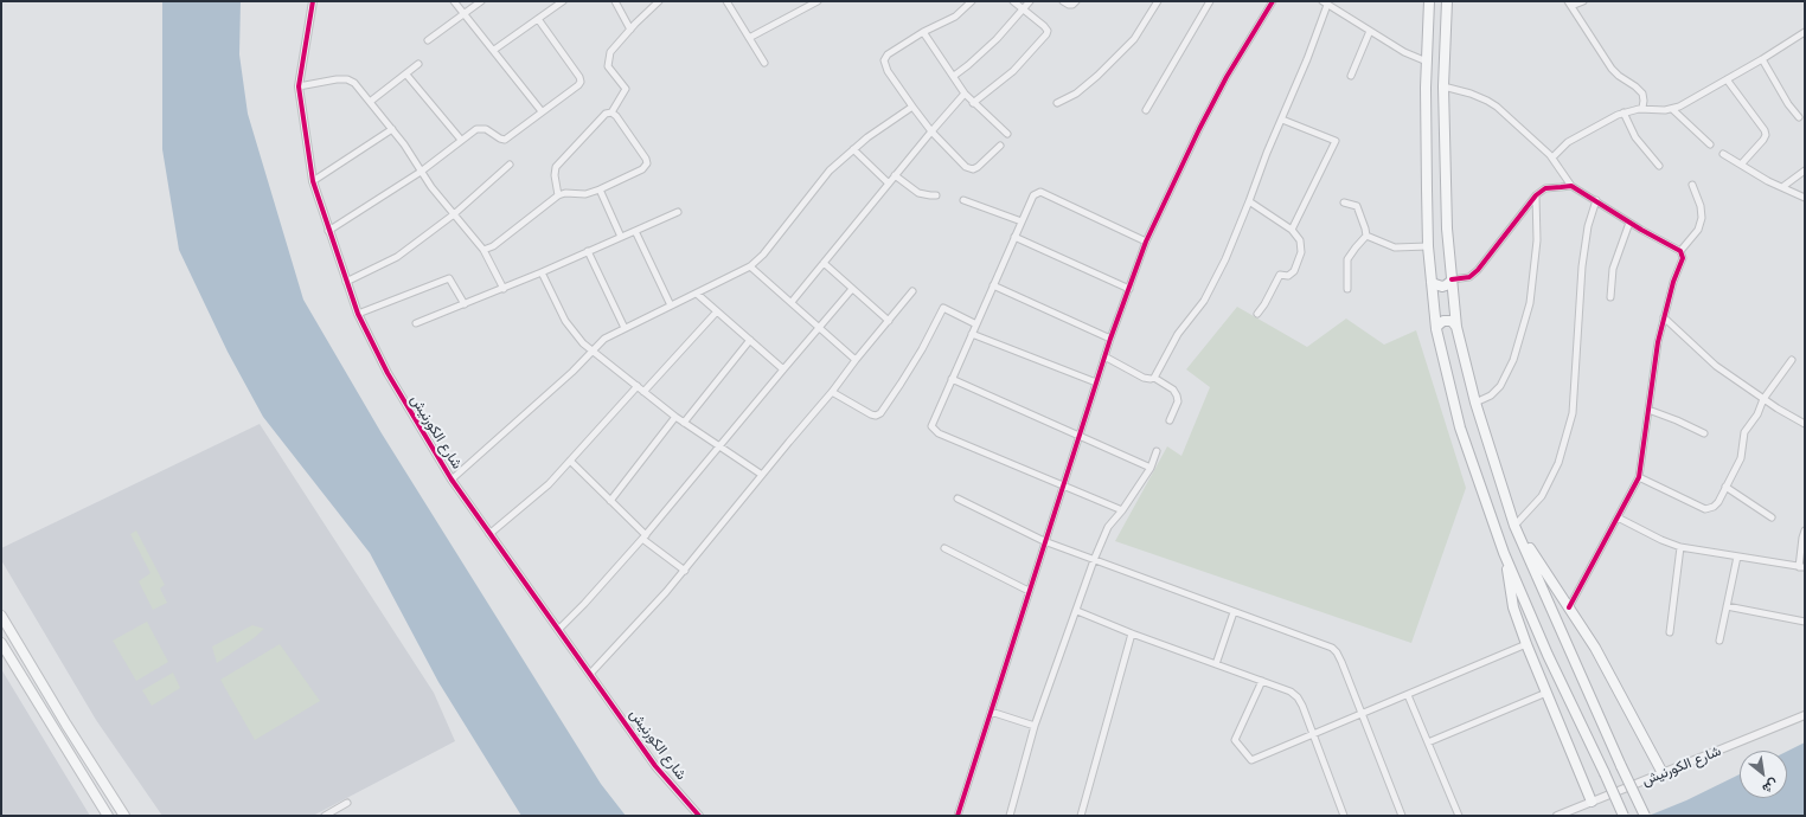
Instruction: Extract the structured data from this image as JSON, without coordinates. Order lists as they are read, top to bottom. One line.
{"streets":{"street":["شارع الكورنيش"]},"north":"bottom right"}
